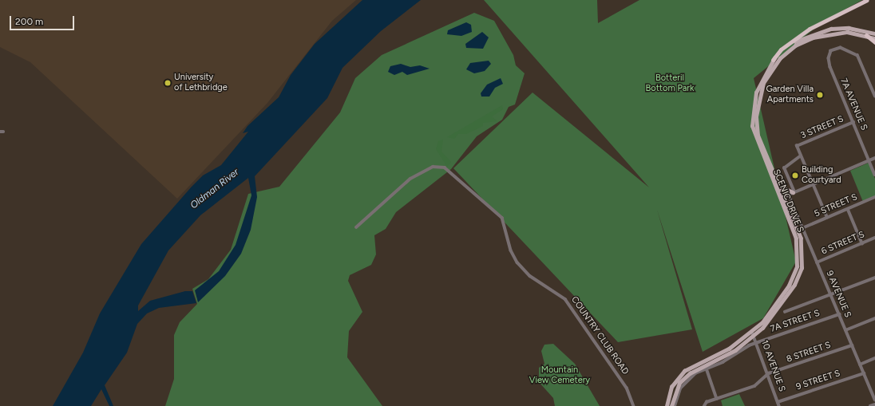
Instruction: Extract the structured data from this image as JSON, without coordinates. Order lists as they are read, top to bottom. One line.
{"streets":{"main road":["SCENIC DRIVE S"],"street":["7A AVENUE S","3 STREET S","5 STREET S","6 STREET S","9 AVENUE S","7A STREET S","COUNTRY CLUB ROAD","8 STREET S","10 AVENUE S","9 STREET S"]},"crossings":[["7A AVENUE S","3 STREET S"],["3 STREET S","9 AVENUE S"],["SCENIC DRIVE S","10 AVENUE S"],["5 STREET S","9 AVENUE S"],["6 STREET S","9 AVENUE S"],["9 AVENUE S","7A STREET S"],["9 AVENUE S","8 STREET S"],["9 AVENUE S","9 STREET S"],["7A STREET S","10 AVENUE S"],["8 STREET S","10 AVENUE S"],["10 AVENUE S","9 STREET S"]],"water":["Oldman River"],"parks":["Botteril Bottom Park","Mountain View Cemetery"],"places":["University of Lethbridge","Garden Villa Apartments","Building Courtyard"],"scale_bar":"200 m"}
